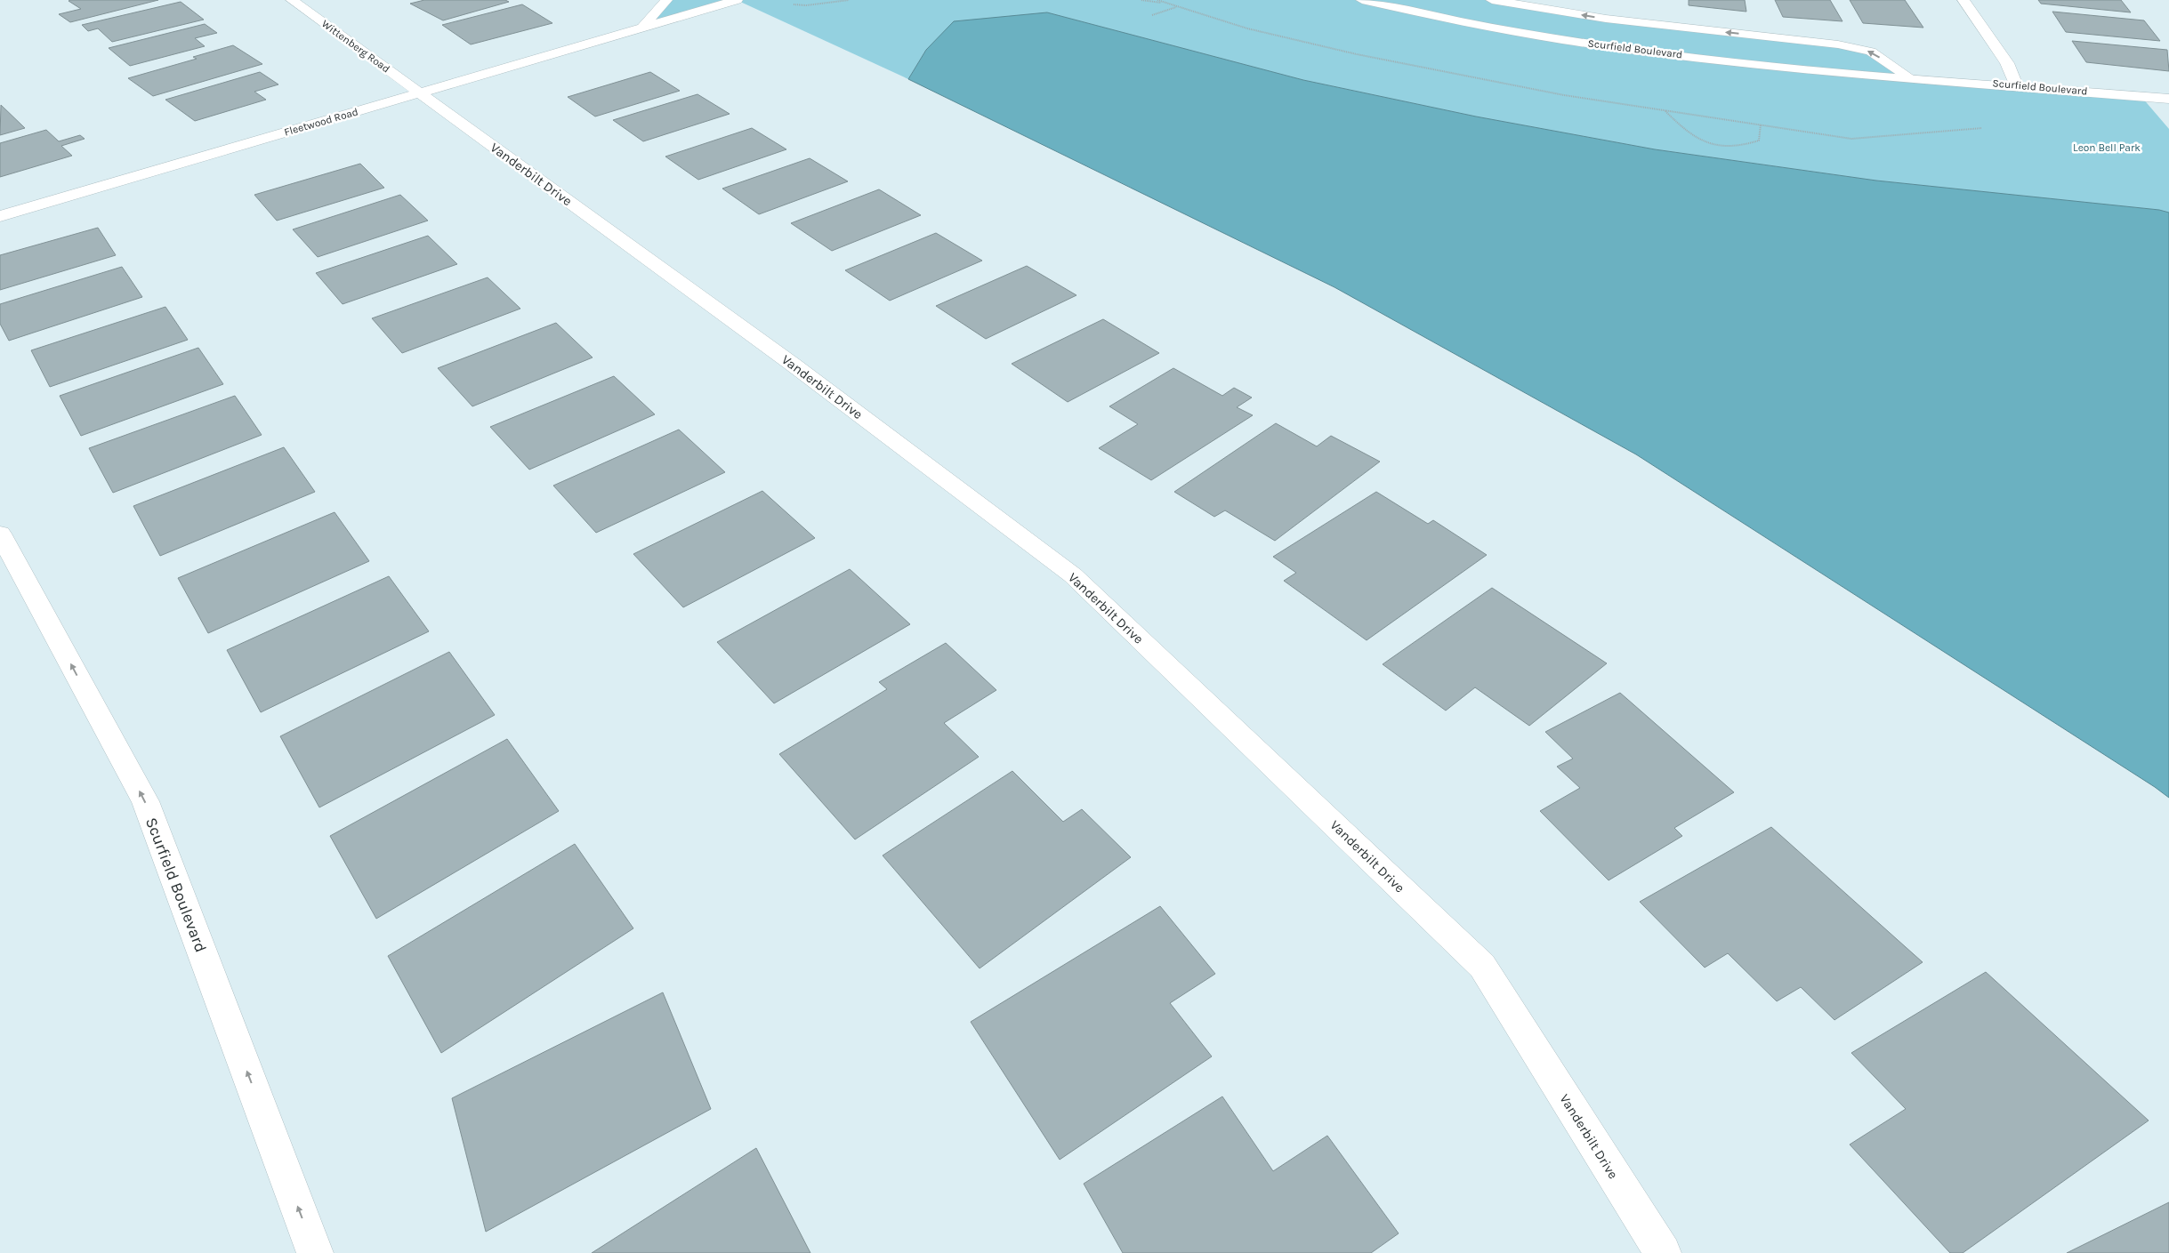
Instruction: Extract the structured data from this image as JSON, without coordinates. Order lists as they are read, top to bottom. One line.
{"streets":{"street":["Wittenberg Road","Scurfield Boulevard","Fleetwood Road","Vanderbilt Drive"]},"crossings":[["Wittenberg Road","Fleetwood Road"],["Wittenberg Road","Vanderbilt Drive"],["Fleetwood Road","Vanderbilt Drive"]],"one_way":["Scurfield Boulevard"],"parks":["Leon Bell Park"]}
